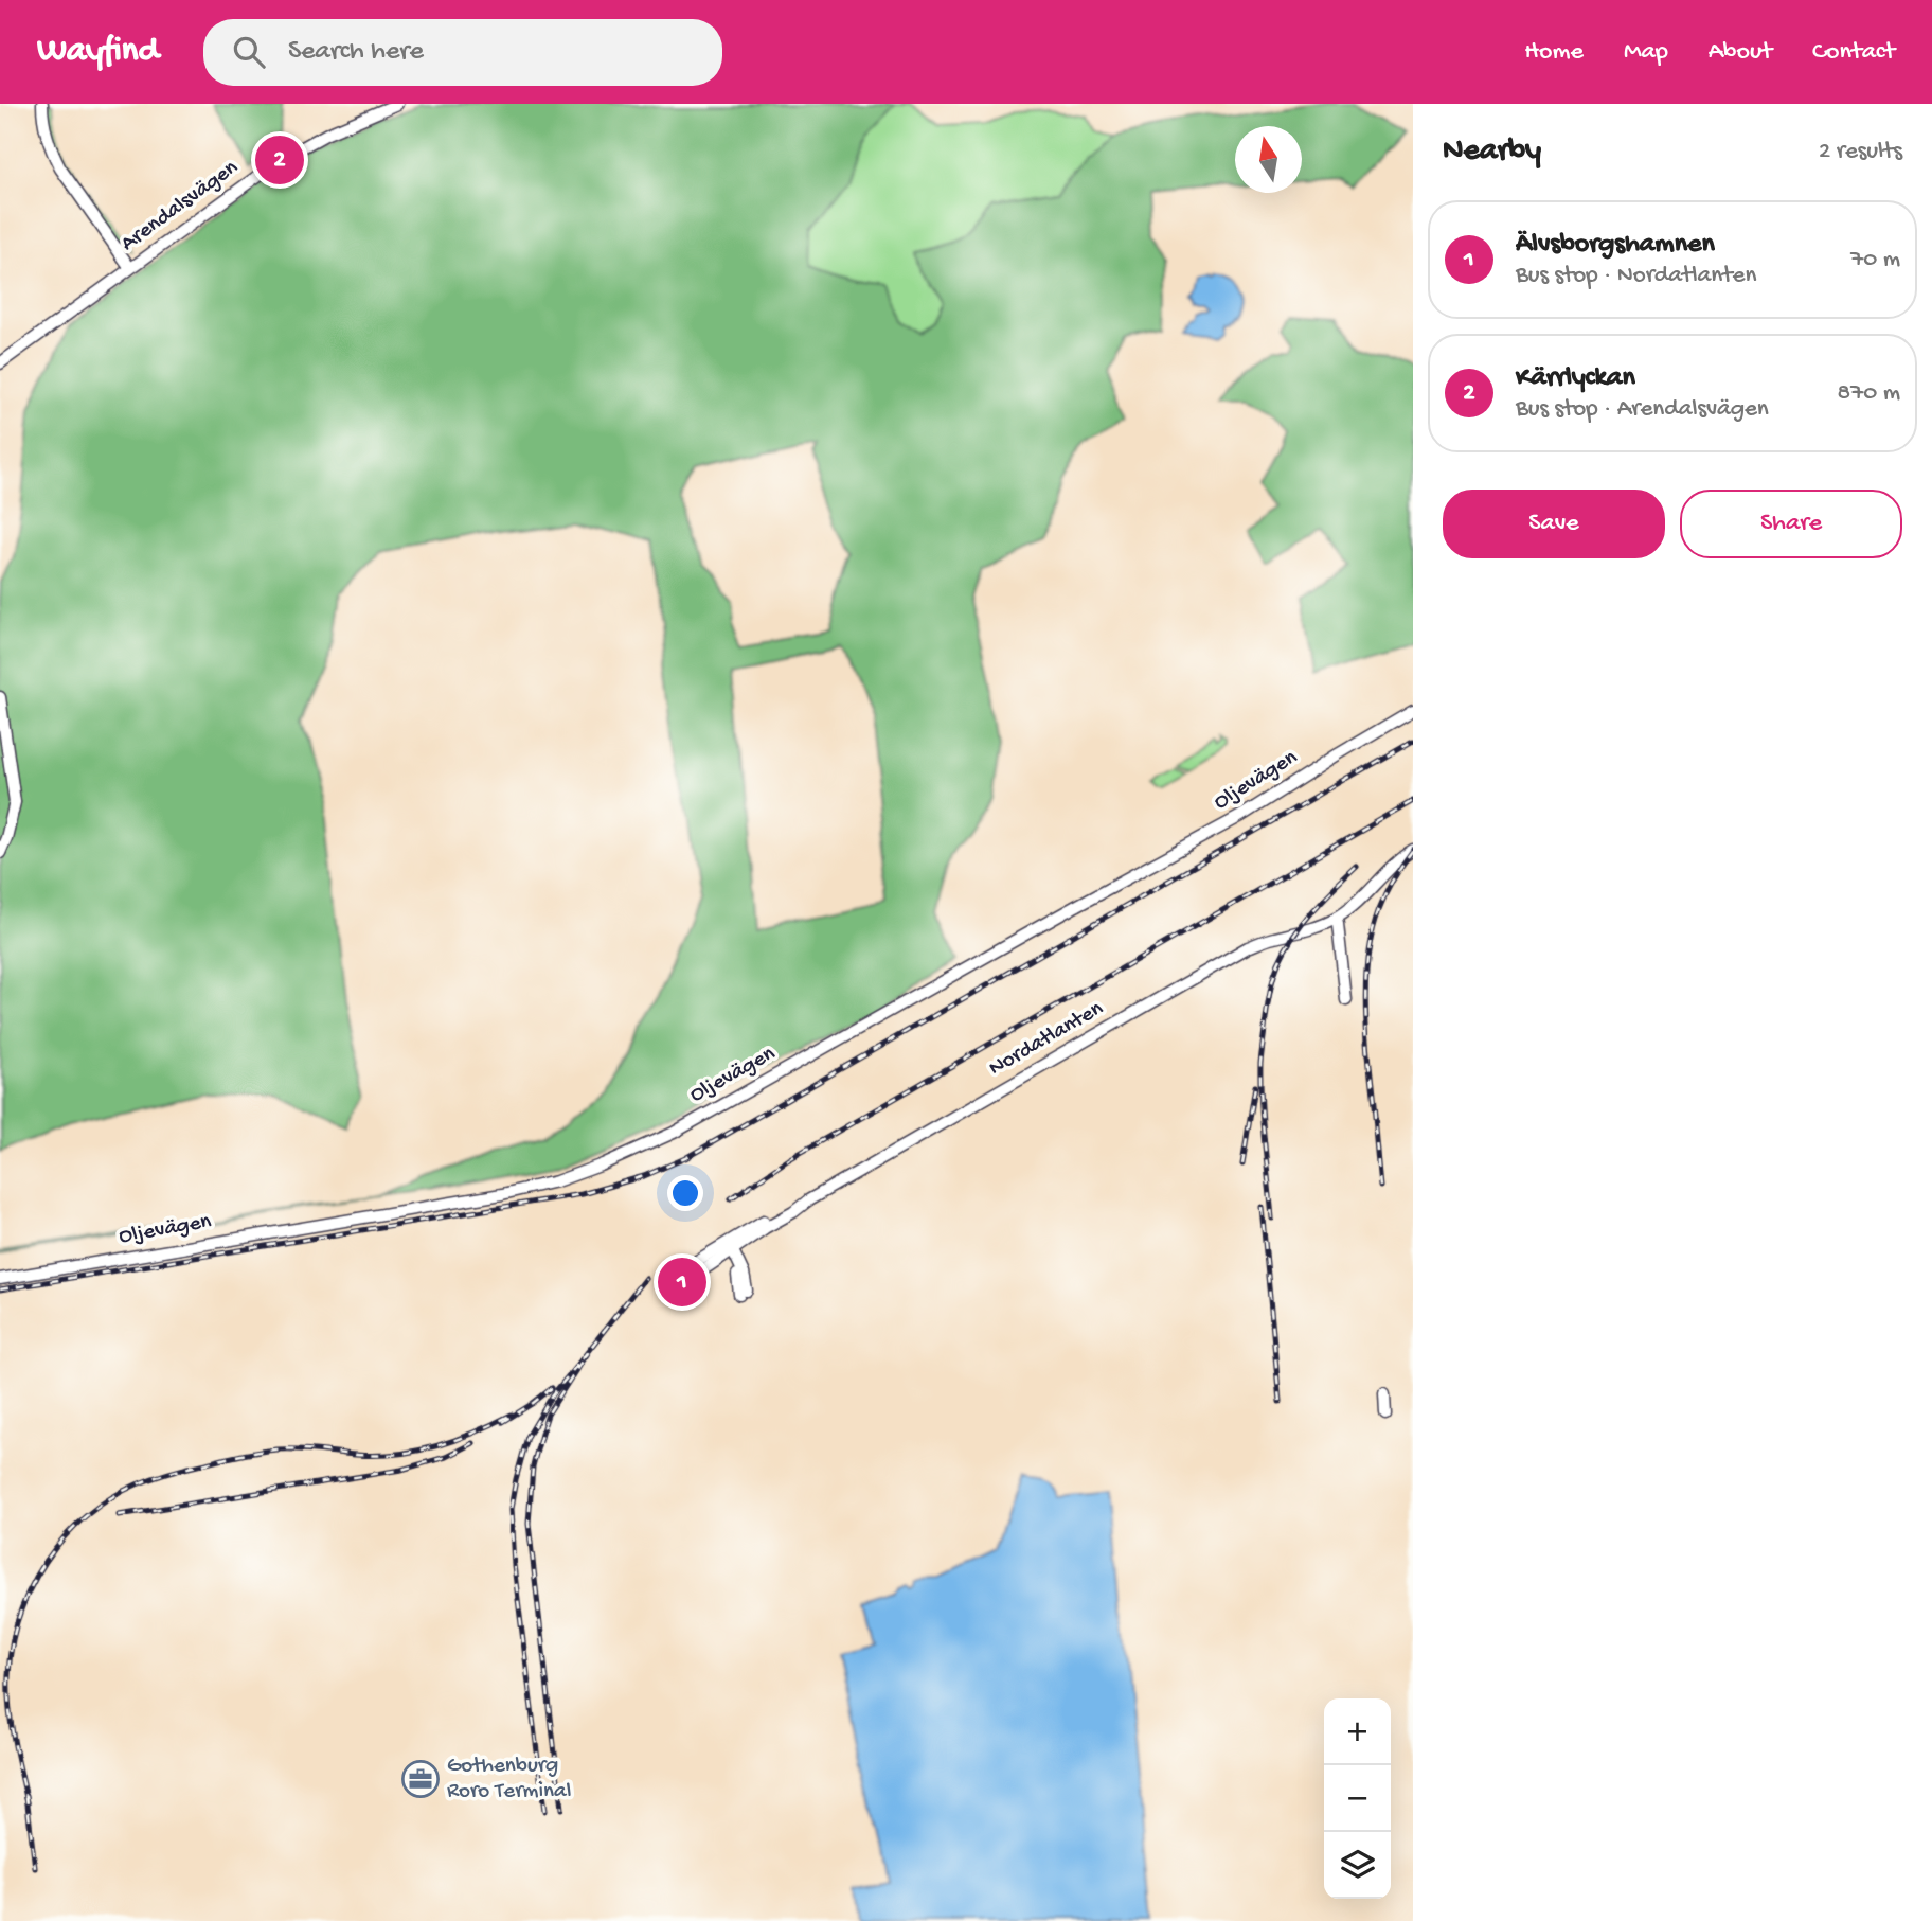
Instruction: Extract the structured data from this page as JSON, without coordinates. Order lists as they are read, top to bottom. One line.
{"streets":{"street":["Arendalsvägen","Oljevägen","Nordatlanten"]},"places":{"office":["Gothenburg Roro Terminal"]},"north":"top","page":{"header":"Wayfind","search":"Search here","nav":["Home","Map","About","Contact"],"heading":["Nearby","2 results"],"pins":["2","1"],"list":[{"mark":"1","name":"Älvsborgshamnen","note":"Bus stop · Nordatlanten","value":"70 m"},{"mark":"2","name":"Kärrlyckan","note":"Bus stop · Arendalsvägen","value":"870 m"}],"buttons":["Save","Share"],"map_buttons":["+","−"]}}
